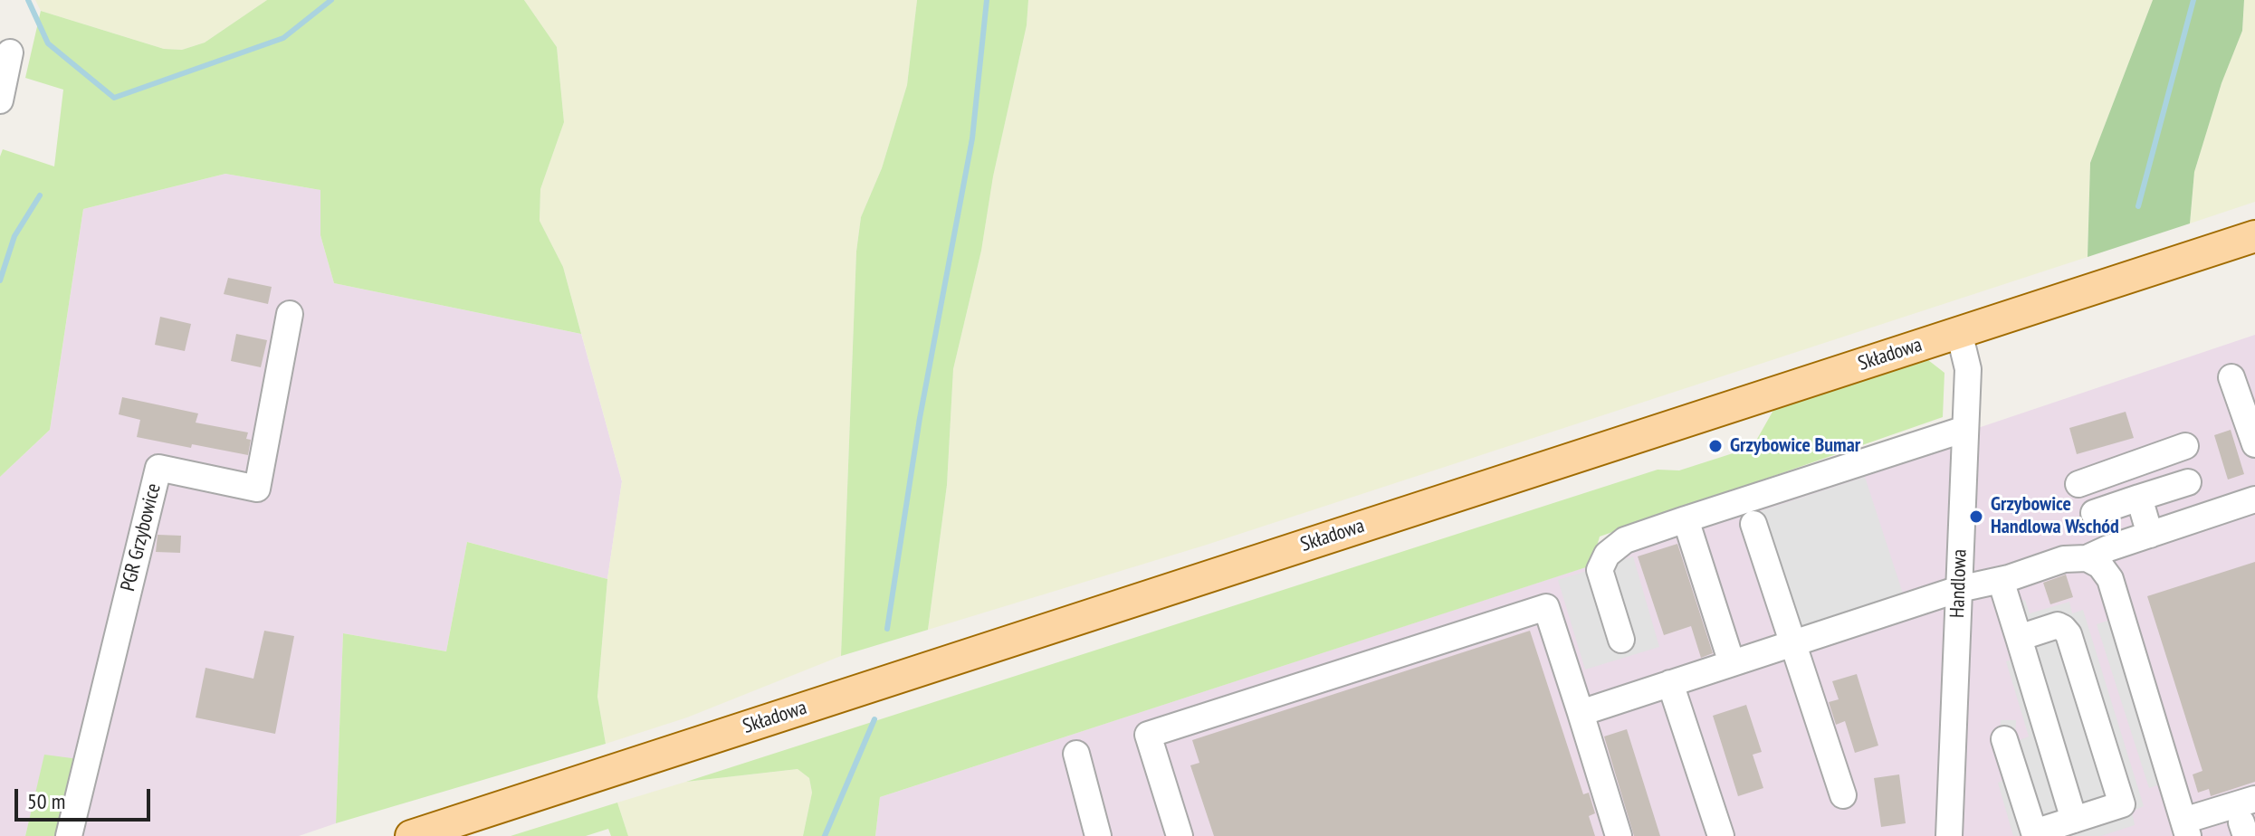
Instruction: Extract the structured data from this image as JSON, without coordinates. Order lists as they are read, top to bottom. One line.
{"streets":{"main road":["Składowa"],"street":["PGR Grzybowice","Handlowa"]},"crossings":[["Składowa","Handlowa"]],"places":["Grzybowice Bumar","Grzybowice Handlowa Wschód"],"scale_bar":"50 m"}
